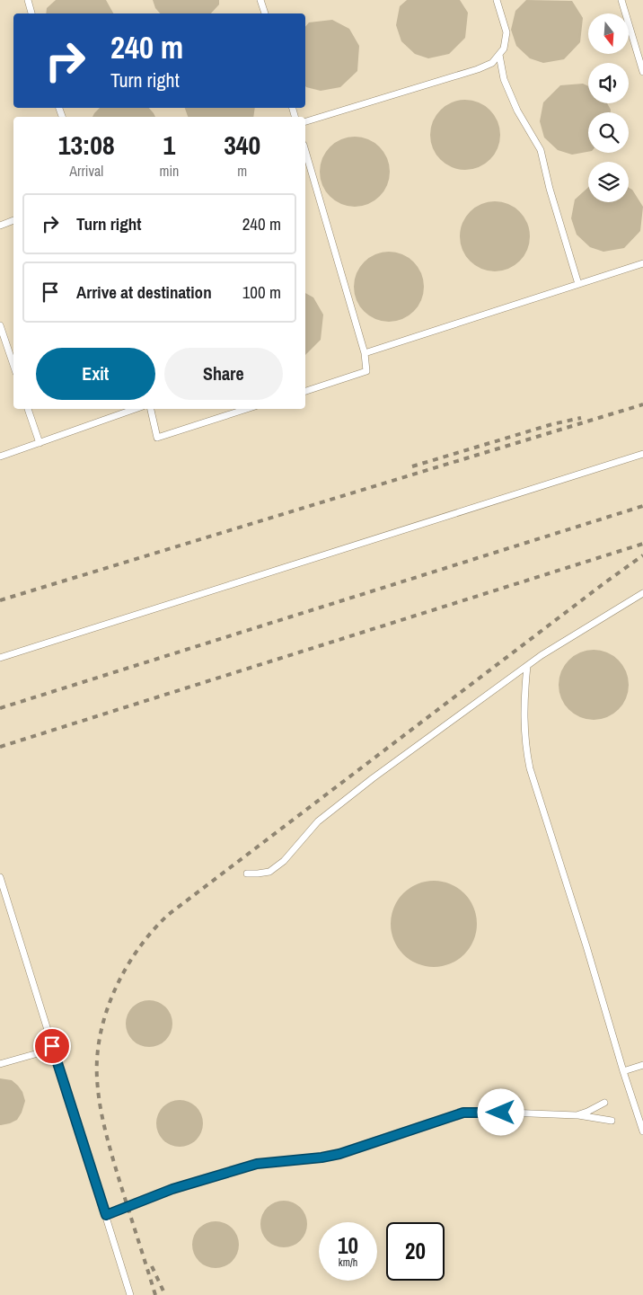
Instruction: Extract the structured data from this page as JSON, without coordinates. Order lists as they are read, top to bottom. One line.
{"north":"bottom","page":{"turn":["240 m","Turn right"],"eta":["13:08","Arrival","1","min","340","m"],"list":[{"name":"Turn right","value":"240 m"},{"name":"Arrive at destination","value":"100 m"}],"buttons":["Exit","Share"],"speed":"10 km/h","limit":"20"}}
